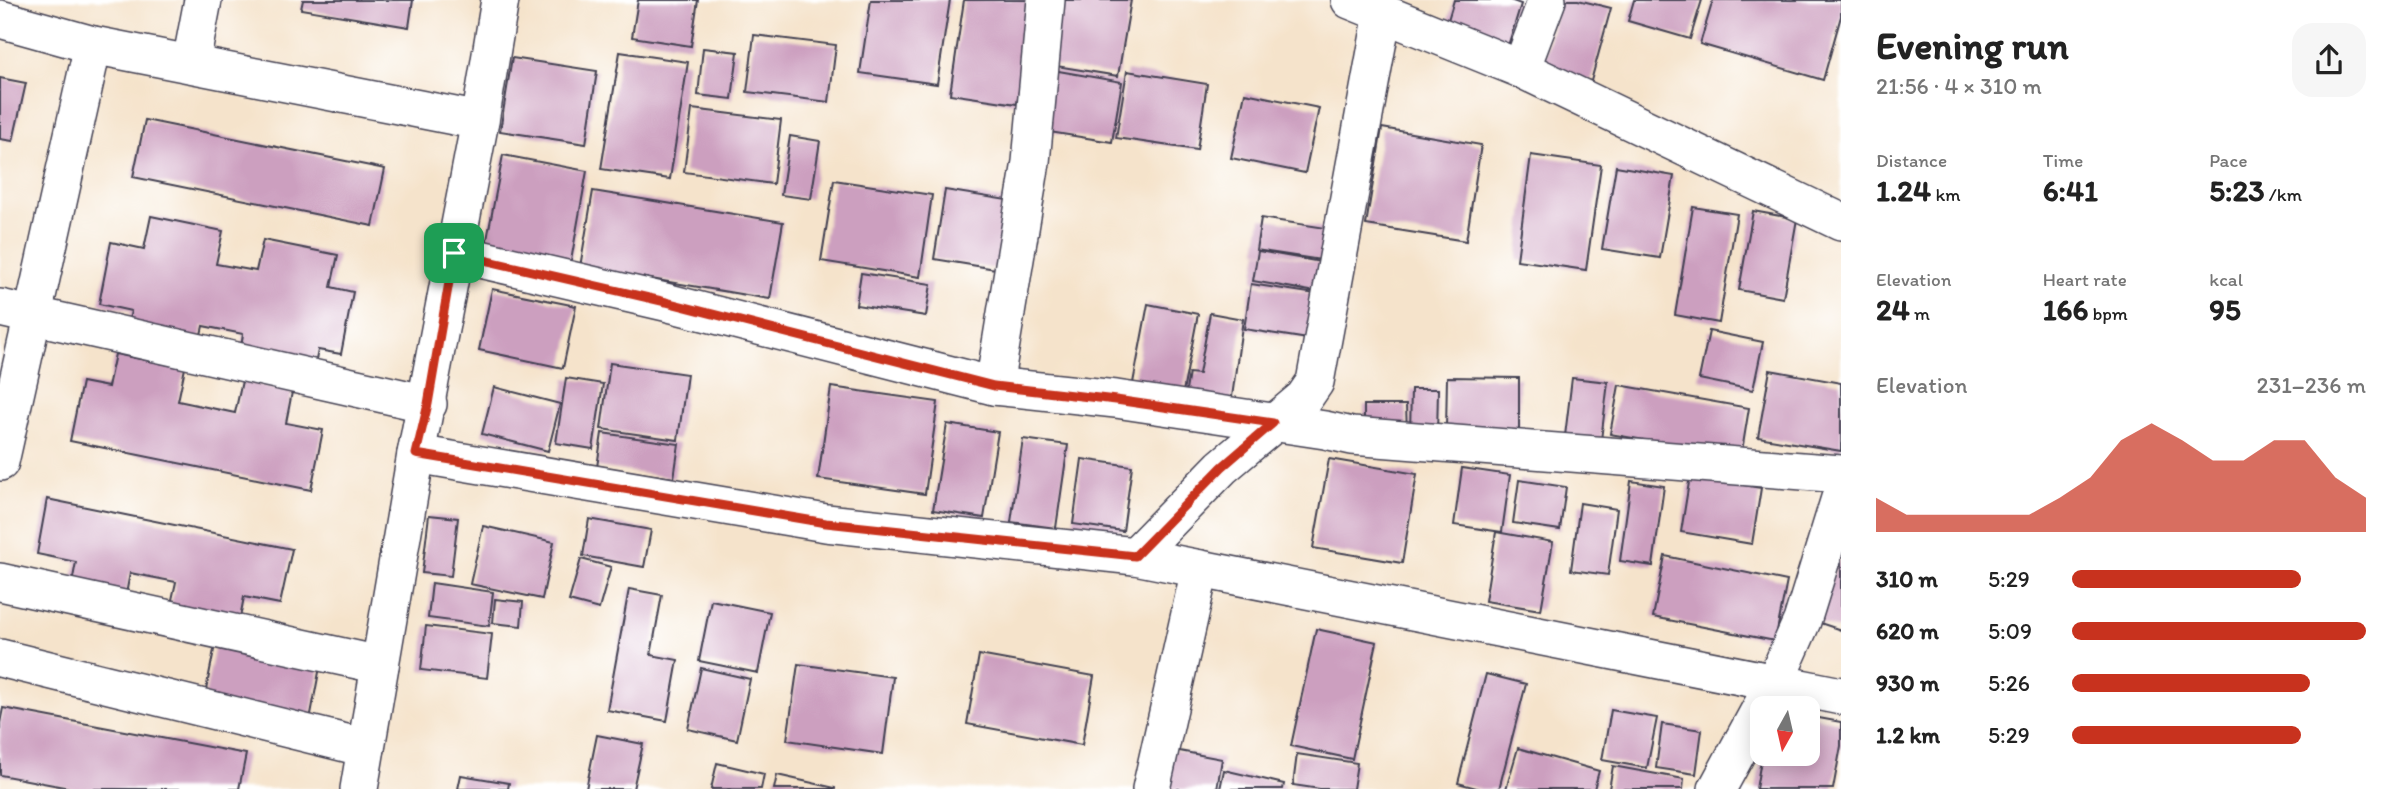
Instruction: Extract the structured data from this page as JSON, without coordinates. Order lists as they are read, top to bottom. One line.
{"north":"bottom","page":{"heading":["Evening run","21:56 · 4 × 310 m"],"stats":[["Distance","1.24 km"],["Time","6:41"],["Pace","5:23 /km"],["Elevation","24 m"],["Heart rate","166 bpm"],["kcal","95"]],"chart":["Elevation","231–236 m"],"list":[{"name":"310 m","note":"5:29"},{"name":"620 m","note":"5:09"},{"name":"930 m","note":"5:26"},{"name":"1.2 km","note":"5:29"}]}}
